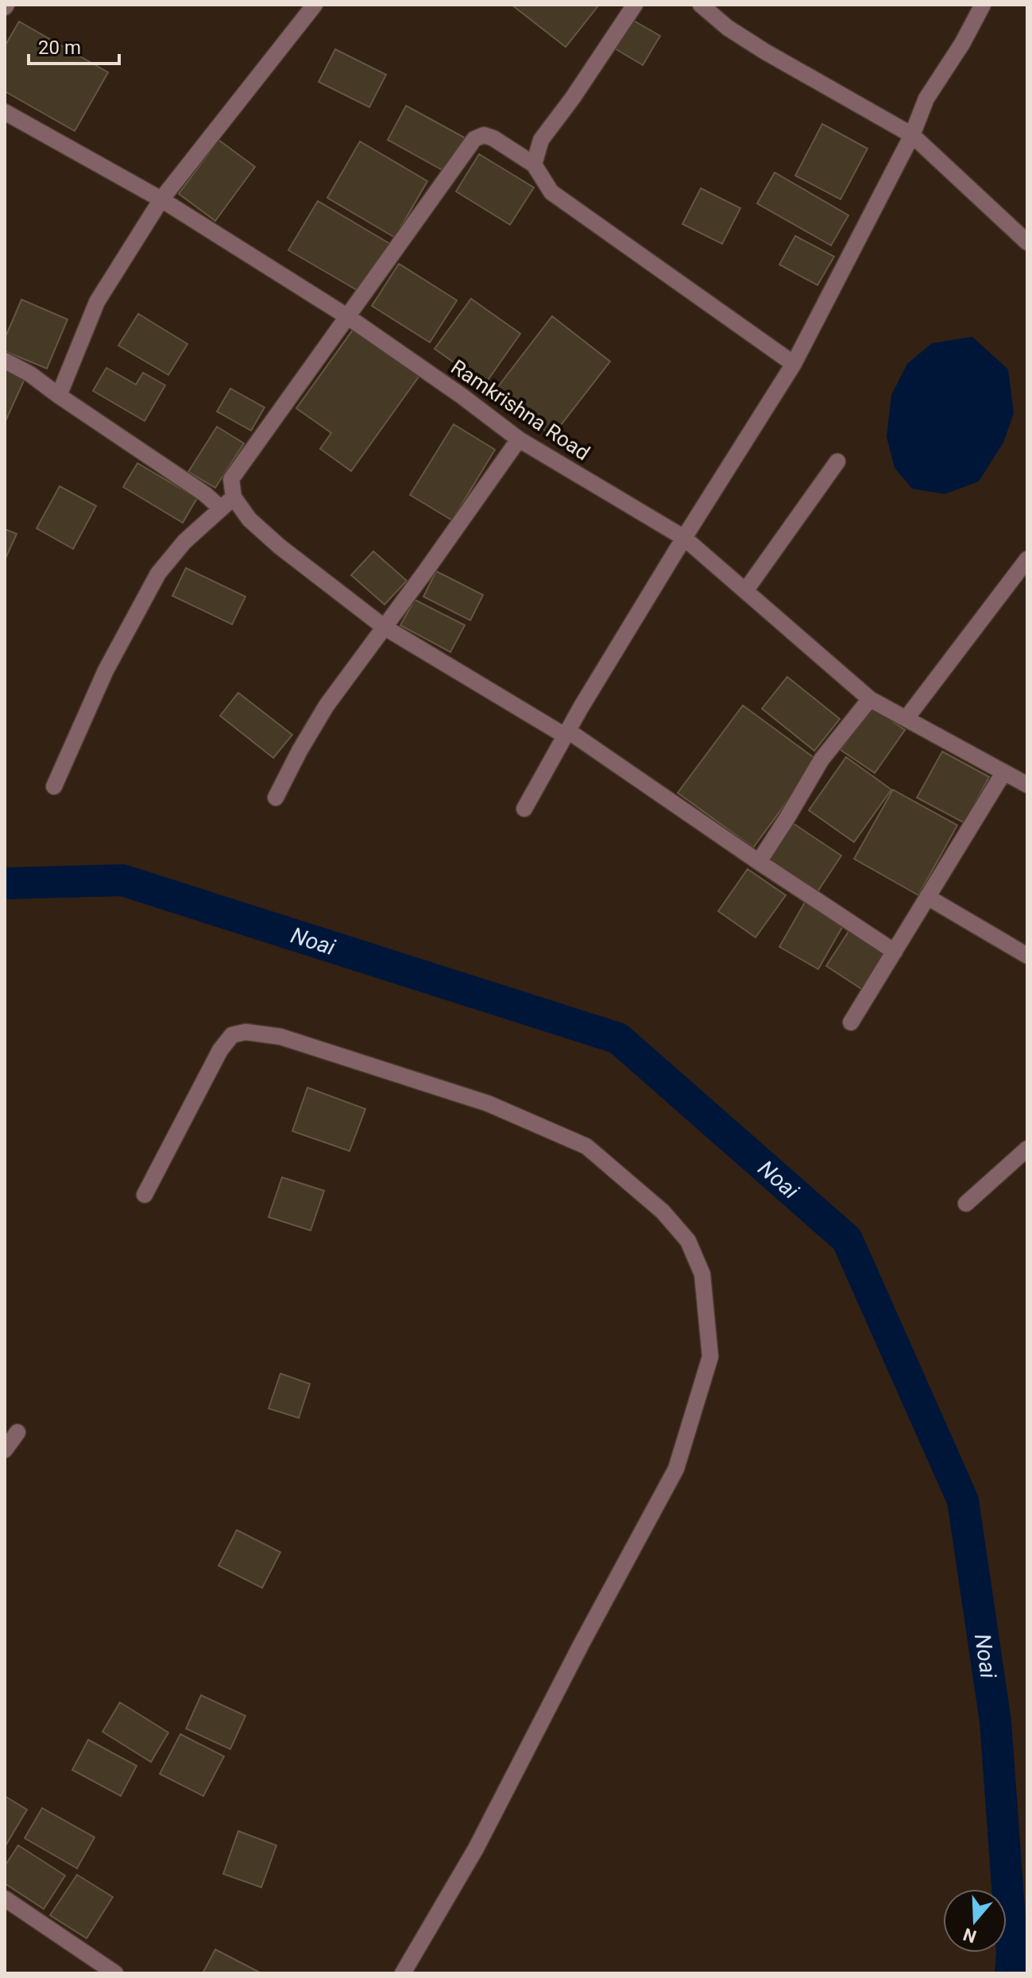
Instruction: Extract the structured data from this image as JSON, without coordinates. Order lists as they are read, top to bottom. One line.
{"streets":{"street":["Ramkrishna Road"]},"water":["Noai"],"scale_bar":"20 m","north":"bottom"}
